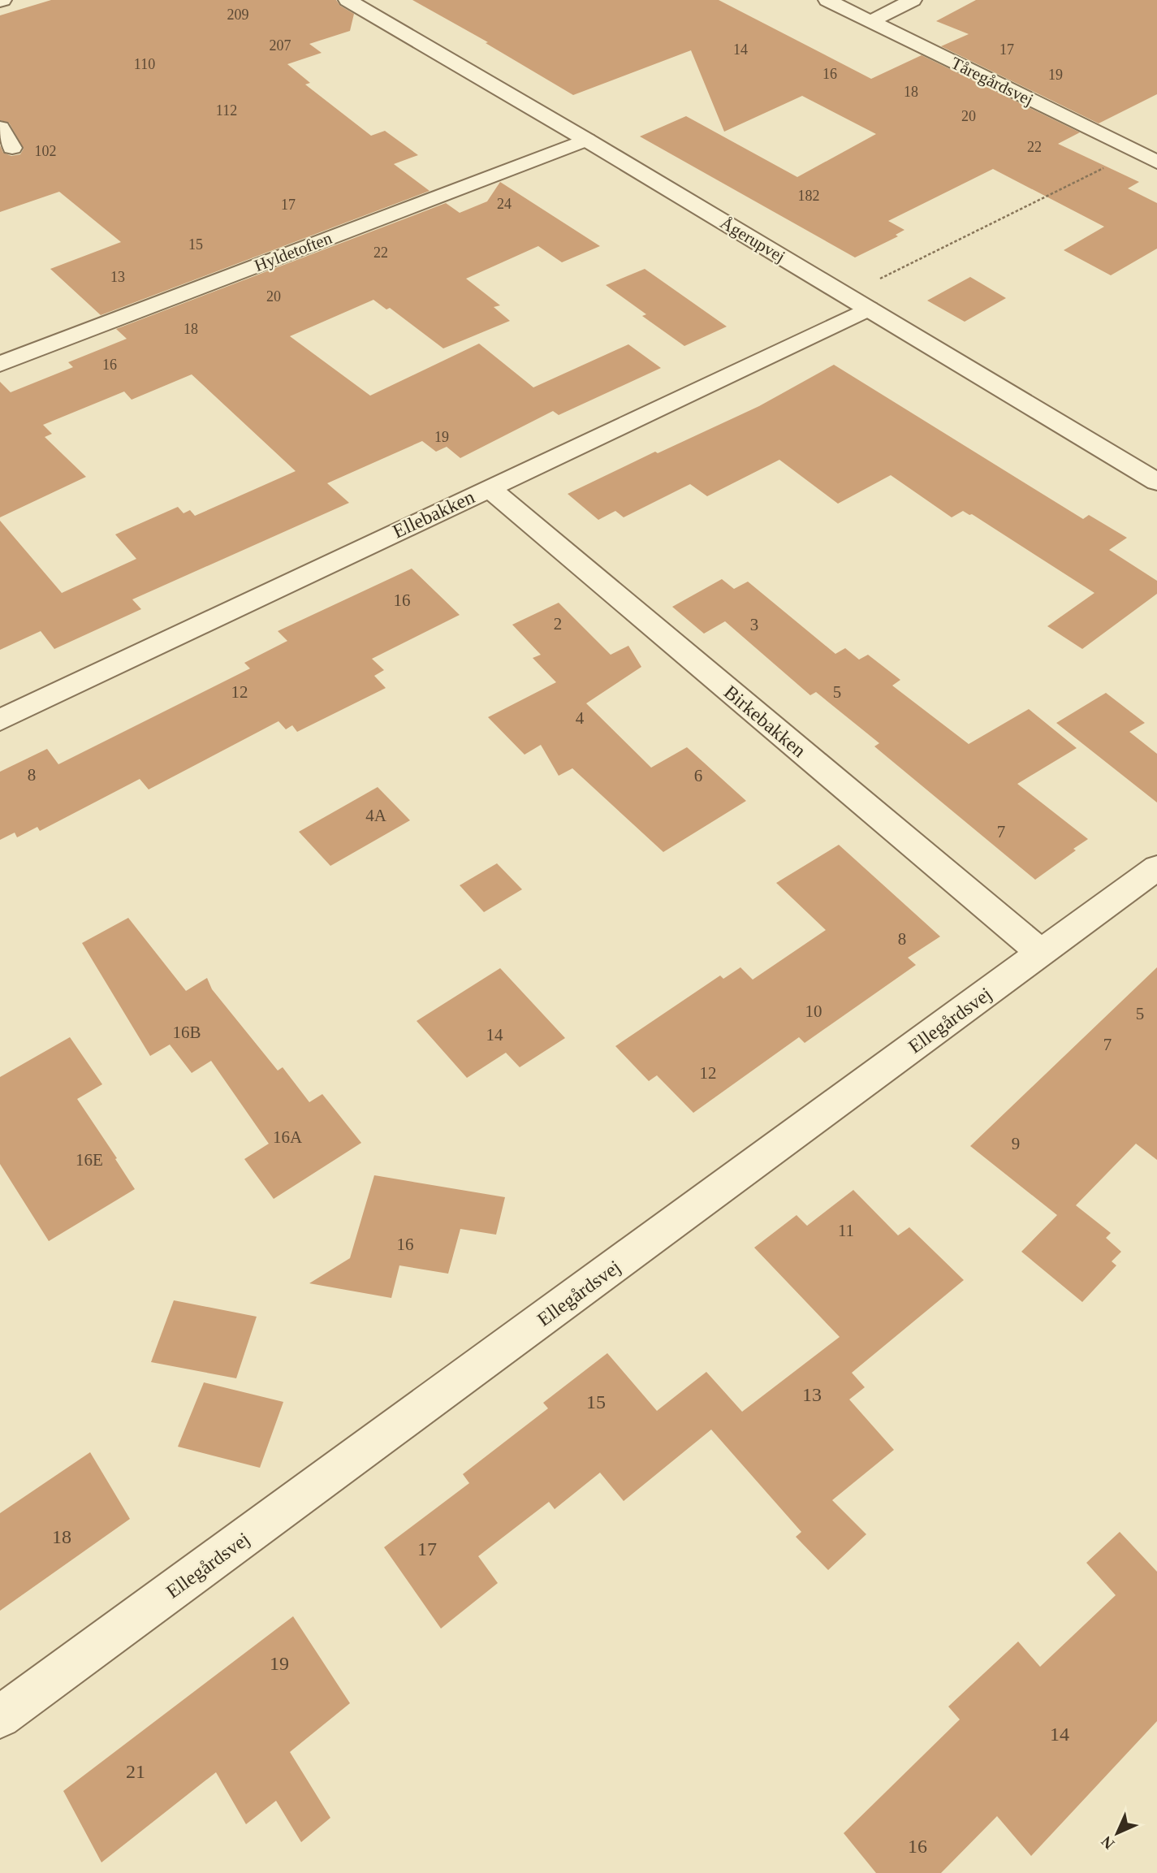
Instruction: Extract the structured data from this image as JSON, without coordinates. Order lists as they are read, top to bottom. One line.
{"streets":{"street":["Tåregårdsvej","Ågerupvej","Hyldetoften","Ellebakken","Birkebakken","Ellegårdsvej"]},"crossings":[["Ågerupvej","Hyldetoften"],["Ågerupvej","Ellebakken"],["Ellebakken","Birkebakken"],["Birkebakken","Ellegårdsvej"]],"house_numbers":["209","207","14","17","110","16","19","18","112","20","22","102","182","24","17","15","22","13","20","18","16","19","16","2","3","12","5","4","8","6","4A","7","8","10","5","16B","14","7","12","16A","9","16E","11","16","13","15","18","17","19","14","21","16"],"north":"bottom left"}
